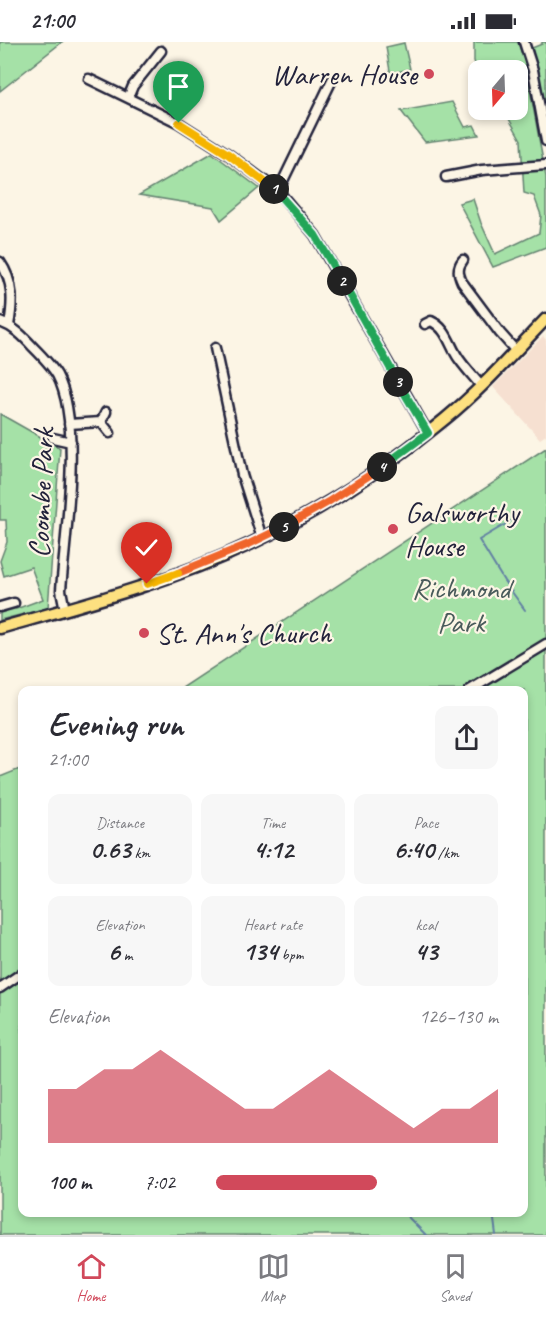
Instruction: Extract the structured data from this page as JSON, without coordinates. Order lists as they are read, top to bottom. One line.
{"streets":{"street":["Coombe Park"]},"parks":["Richmond Park"],"places":["Warren House","Galsworthy House","St. Ann's Church"],"north":"bottom","page":{"status":"21:00","pins":["1","2","3","4","5"],"heading":["Evening run","21:00"],"stats":[["Distance","0.63 km"],["Time","4:12"],["Pace","6:40 /km"],["Elevation","6 m"],["Heart rate","134 bpm"],["kcal","43"]],"chart":["Elevation","126–130 m"],"list":[{"name":"100 m","note":"7:02"}],"tabs":["Home","Map","Saved"]}}
